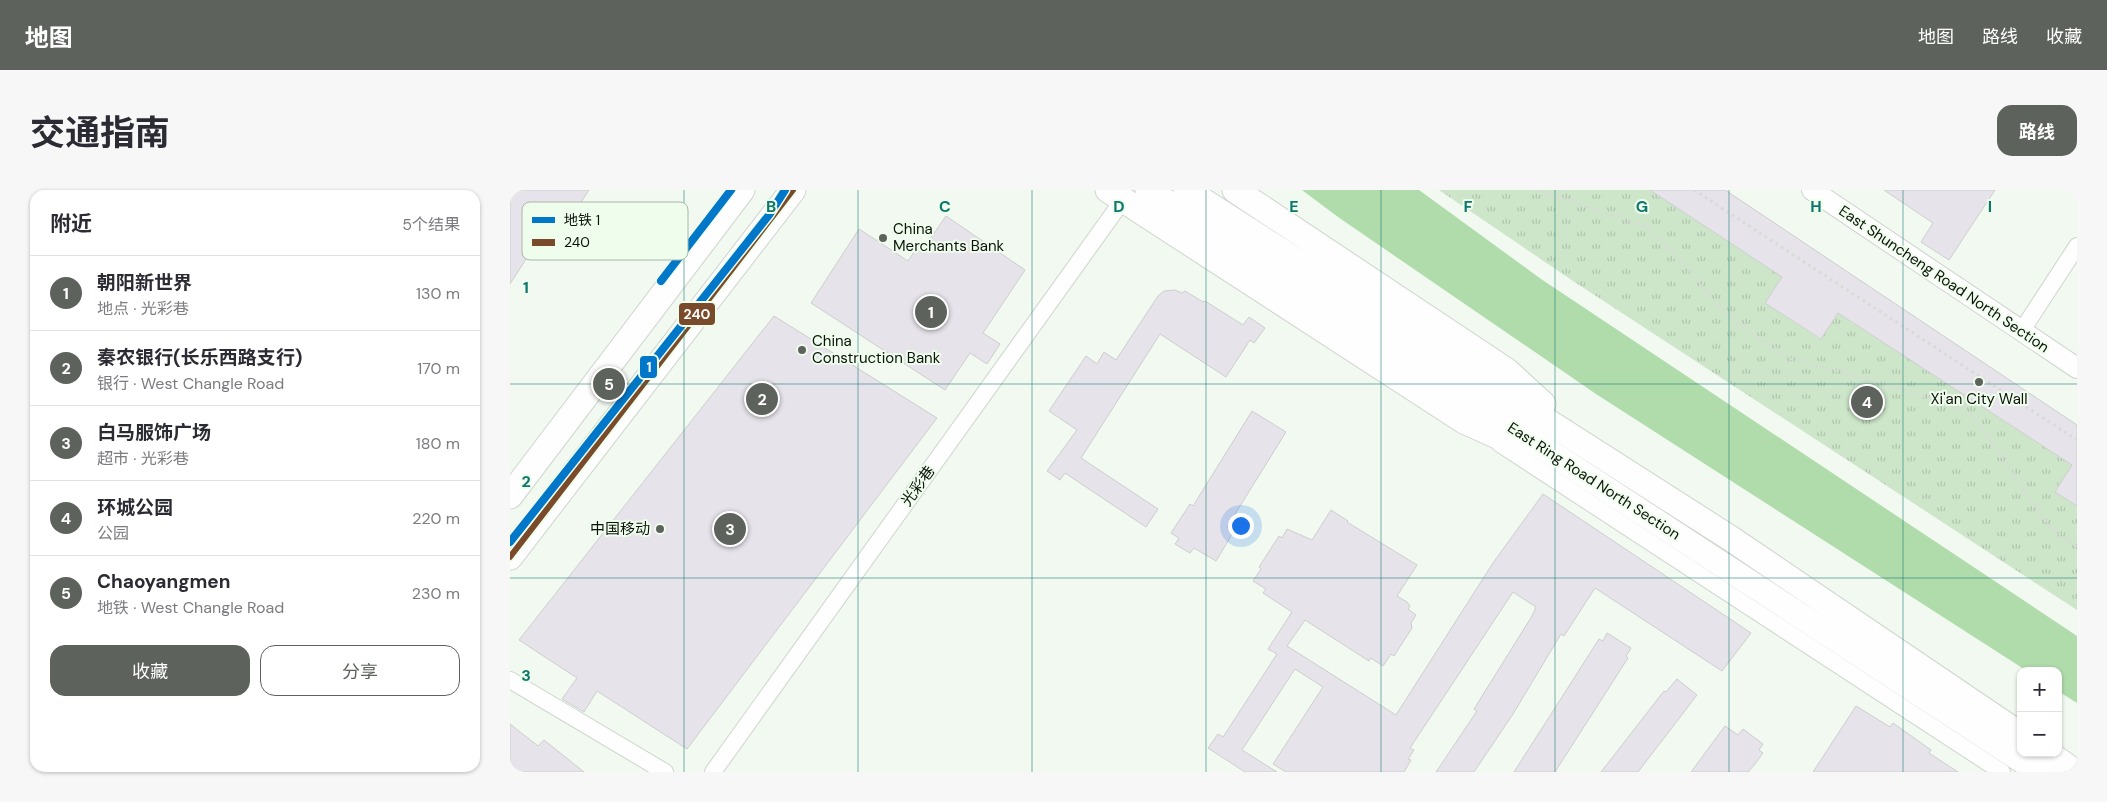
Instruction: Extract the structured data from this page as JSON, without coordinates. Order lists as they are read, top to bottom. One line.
{"streets":{"main road":["East Ring Road North Section"],"street":["East Shuncheng Road North Section","光彩巷"]},"places":["China Merchants Bank","China Construction Bank","Xi'an City Wall","中国移动"],"lines":["metro line 1","transit line 240"],"legend":["地铁 1","240"],"page":{"header":"地图","nav":["地图","路线","收藏"],"title":"交通指南","buttons":["路线",["收藏","分享"]],"heading":["附近","5个结果"],"list":[{"mark":"1","name":"朝阳新世界","note":"地点 · 光彩巷","value":"130 m"},{"mark":"2","name":"秦农银行(长乐西路支行)","note":"银行 · West Changle Road","value":"170 m"},{"mark":"3","name":"白马服饰广场","note":"超市 · 光彩巷","value":"180 m"},{"mark":"4","name":"环城公园","note":"公园","value":"220 m"},{"mark":"5","name":"Chaoyangmen","note":"地铁 · West Changle Road","value":"230 m"}],"pins":["1","5","2","4","3"],"map_buttons":["+","−"]},"grid":{"columns":["B","C","D","E","F","G","H","I"],"rows":["1","2","3"]}}
